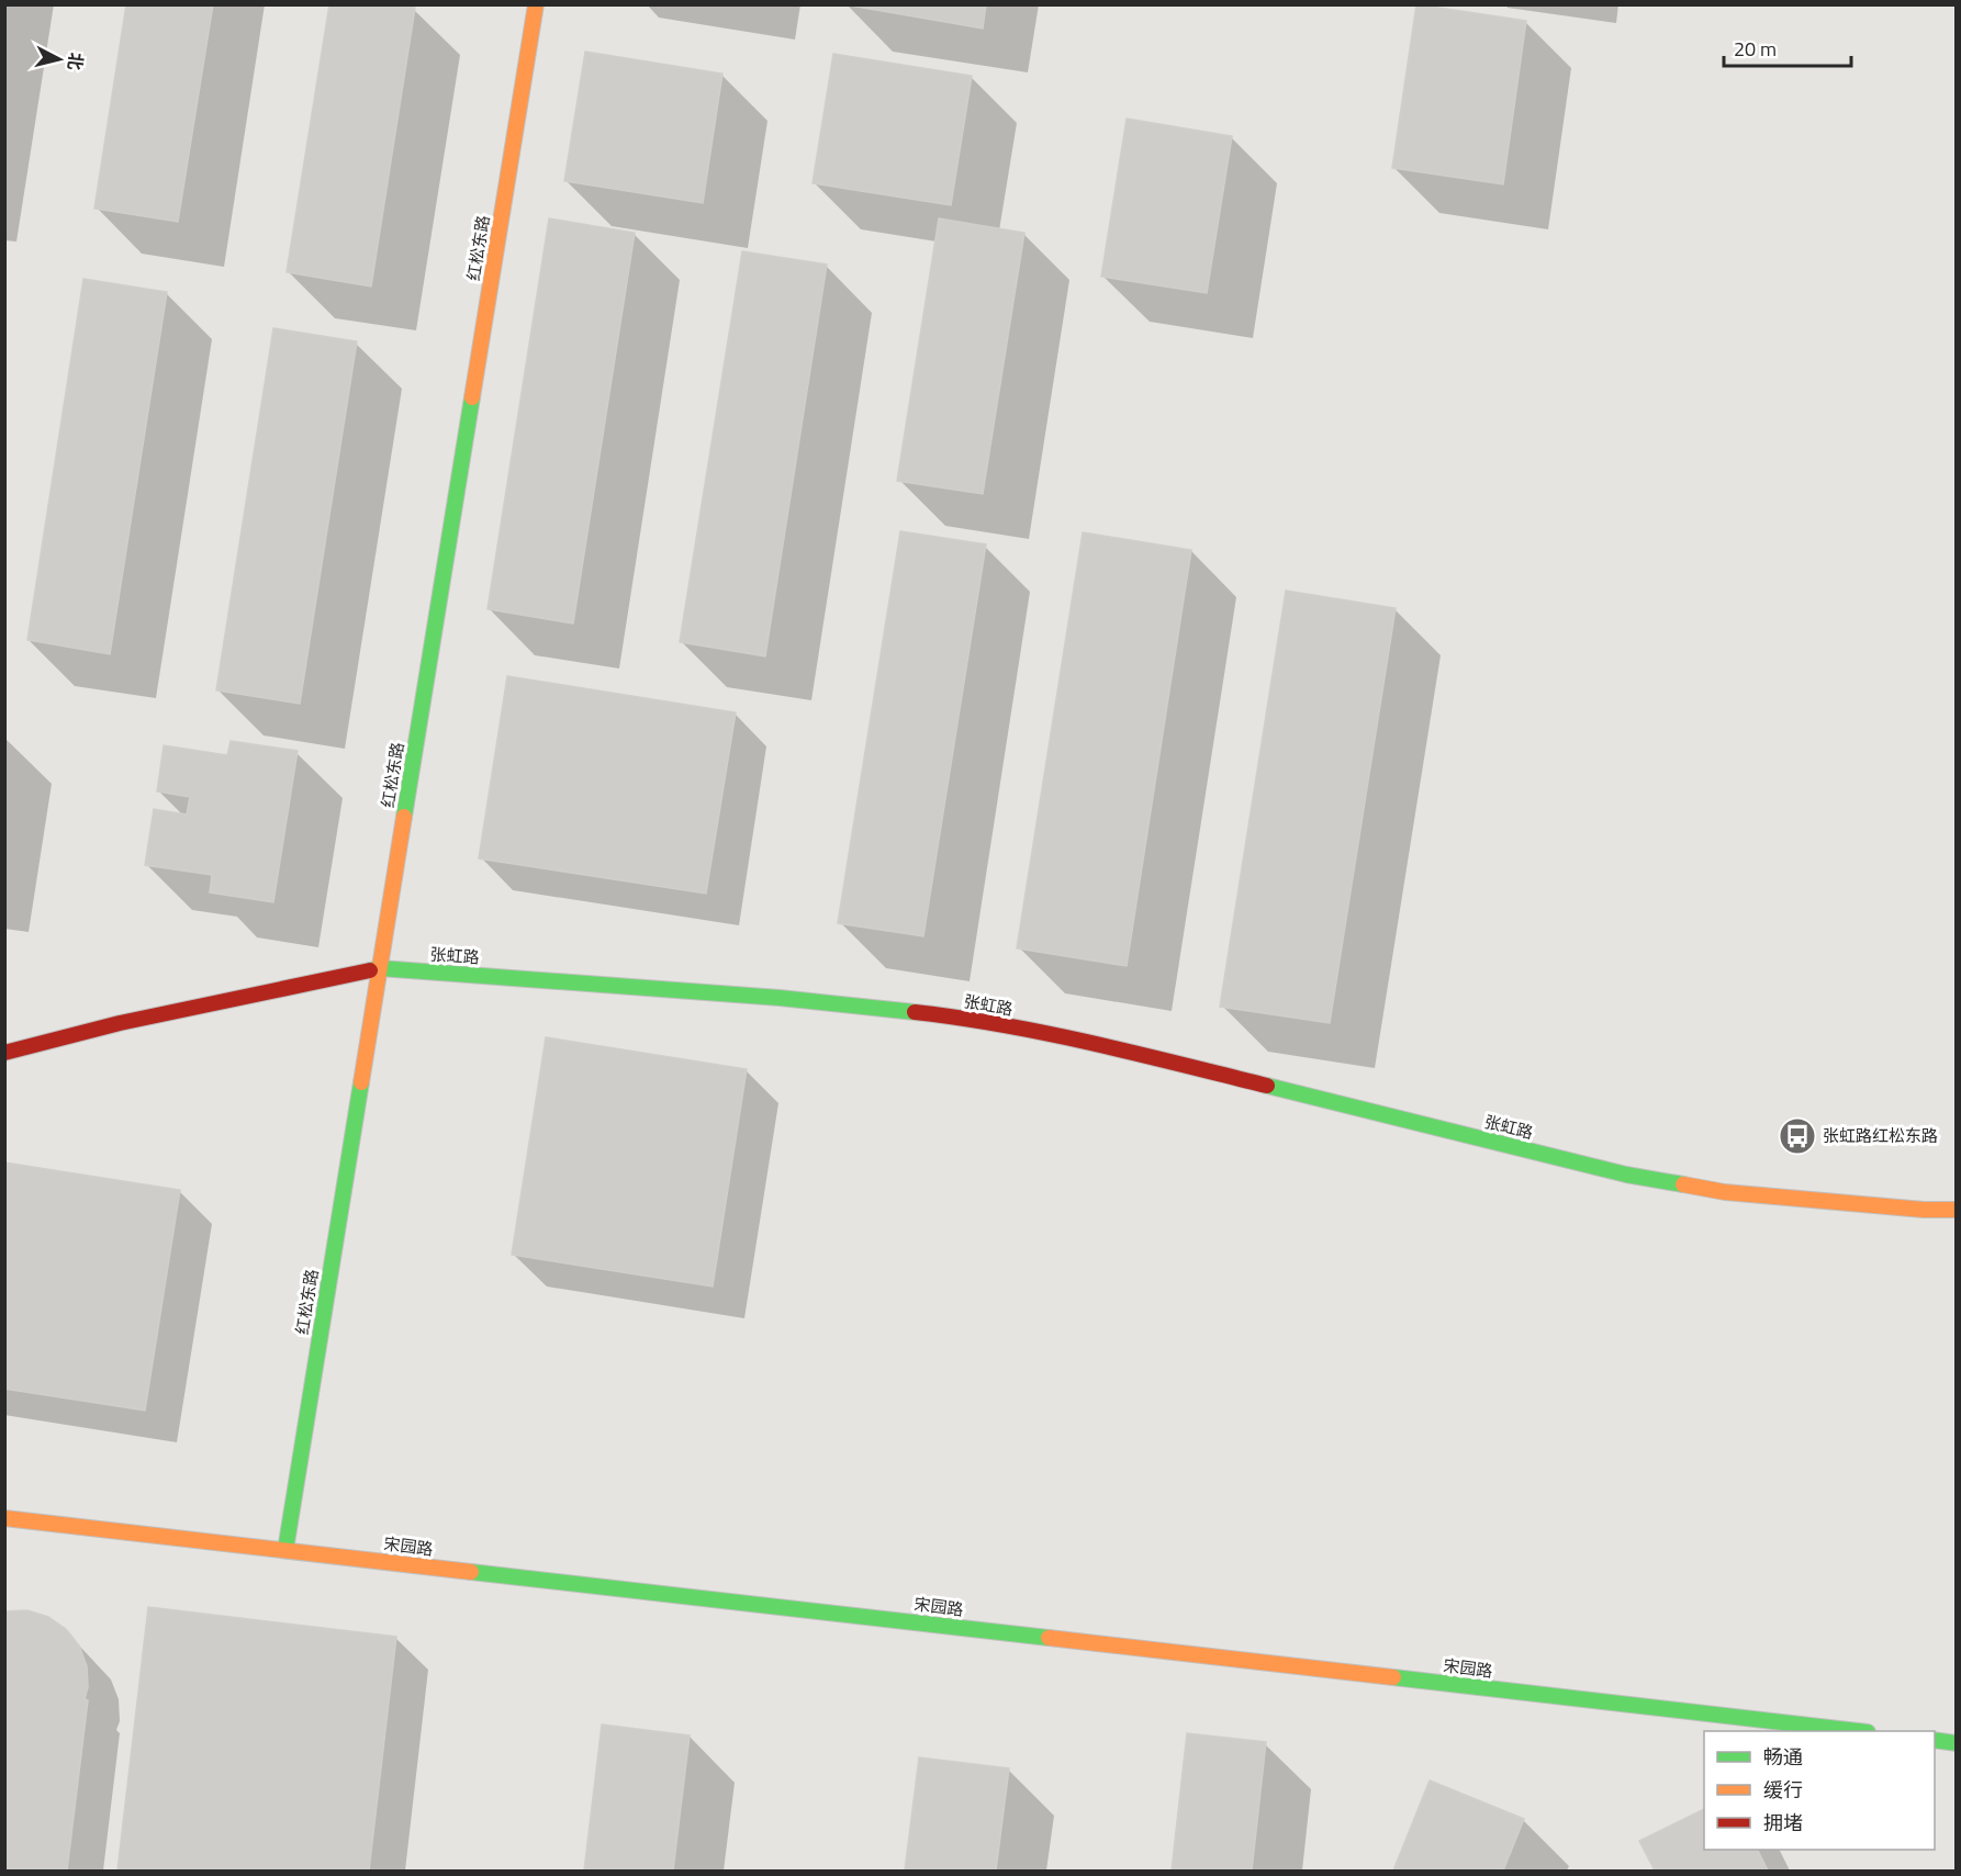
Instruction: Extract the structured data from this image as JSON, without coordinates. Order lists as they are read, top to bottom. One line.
{"streets":{"street":["红松东路","张虹路","宋园路"]},"crossings":[["红松东路","张虹路"],["红松东路","宋园路"]],"places":{"bus stop":["张虹路红松东路"]},"legend":["畅通","缓行","拥堵"],"scale_bar":"20 m","north":"right"}
